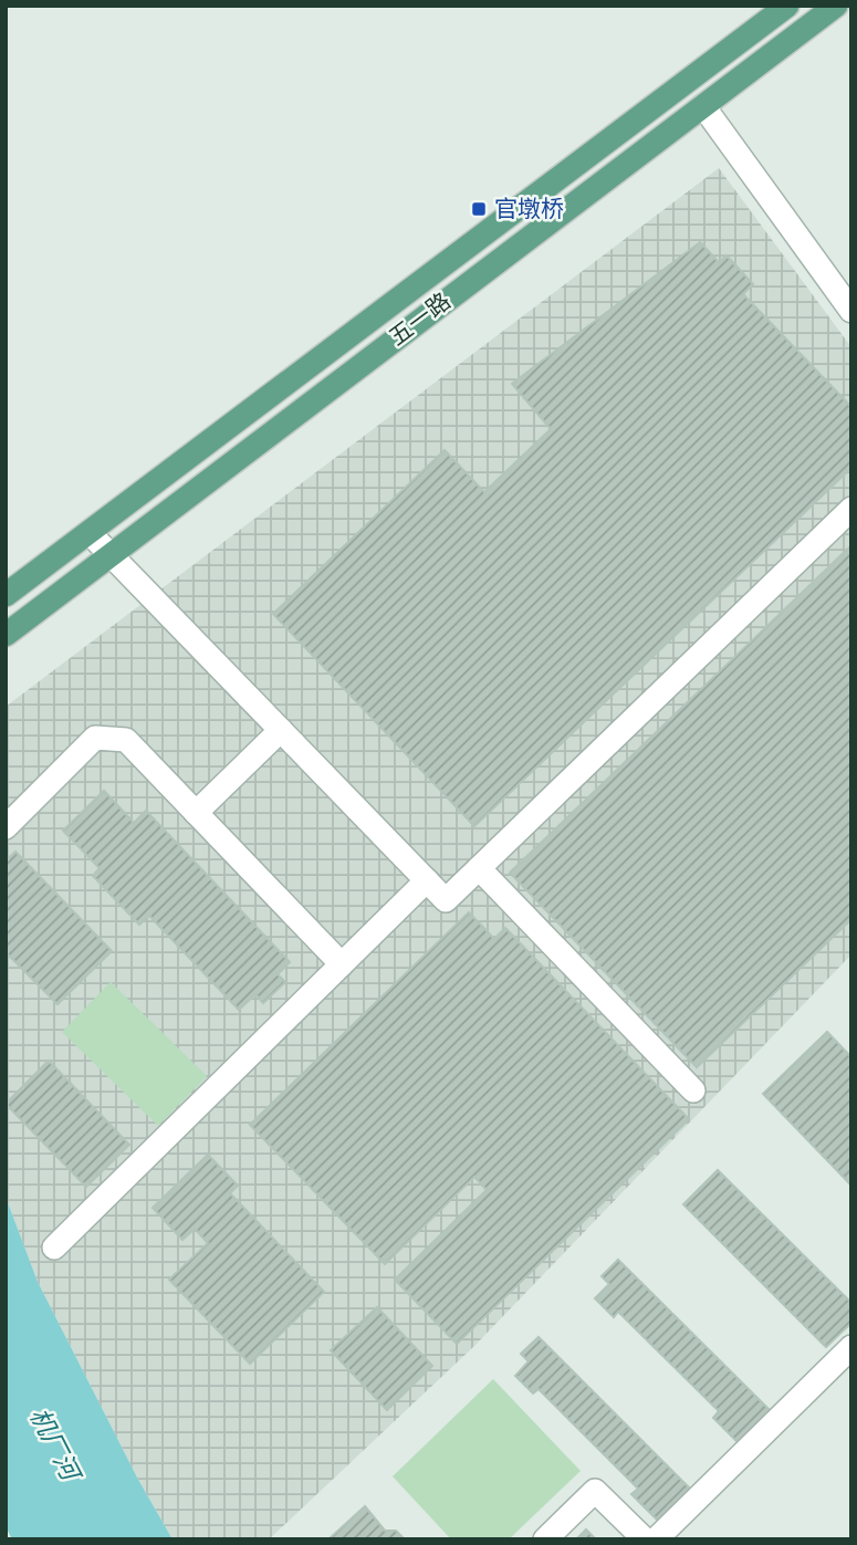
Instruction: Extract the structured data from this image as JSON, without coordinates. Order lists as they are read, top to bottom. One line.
{"streets":{"main road":["五一路"]},"water":["机厂河"],"places":{"transit":["官墩桥"]}}
